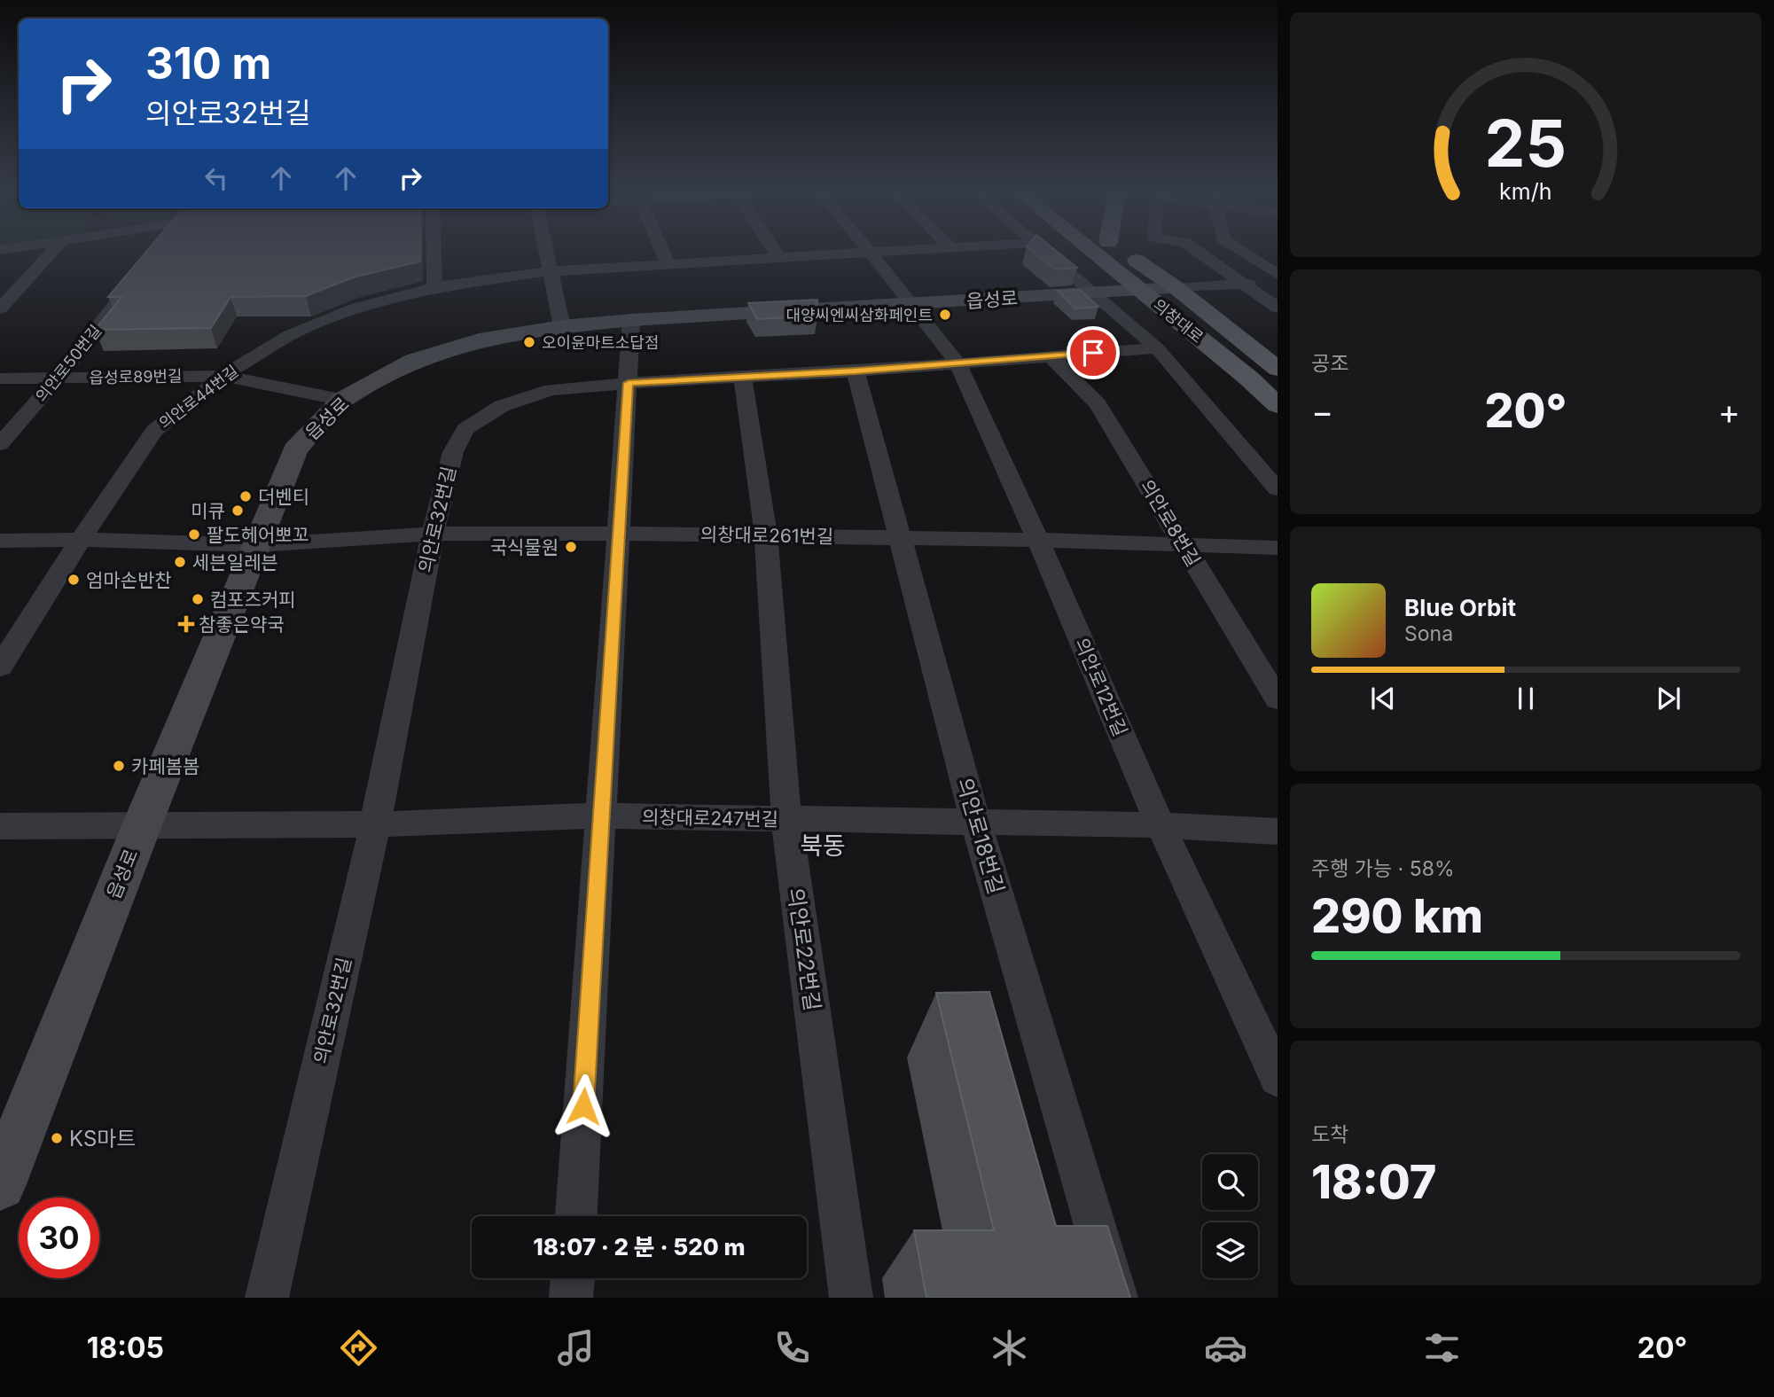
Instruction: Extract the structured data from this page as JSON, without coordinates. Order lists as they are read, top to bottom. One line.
{"streets":{"main road":["읍성로","의창대로"],"street":["의안로50번길","읍성로89번길","의안로44번길","의안로32번길","의안로8번길","의창대로261번길","의안로12번길","의창대로247번길","의안로18번길","의안로22번길"]},"crossings":[["읍성로","의창대로"],["읍성로","읍성로89번길"],["읍성로","의창대로261번길"],["읍성로","의안로12번길"],["읍성로","의창대로247번길"],["의안로50번길","읍성로89번길"],["읍성로89번길","의안로44번길"],["의안로44번길","의창대로261번길"],["의안로32번길","의안로8번길"],["의안로32번길","의창대로261번길"],["의안로32번길","의안로12번길"],["의안로32번길","의창대로247번길"],["의안로32번길","의안로18번길"],["의안로32번길","의안로22번길"],["의안로8번길","의창대로261번길"],["의창대로261번길","의안로12번길"],["의창대로261번길","의안로18번길"],["의창대로261번길","의안로22번길"],["의안로12번길","의창대로247번길"],["의창대로247번길","의안로18번길"],["의창대로247번길","의안로22번길"]],"districts":["북동"],"places":{"other":["대양씨엔씨삼화페인트","오이윤마트소답점","더벤티","미큐","팔도헤어뽀꼬","국식물원","세븐일레븐","엄마손반찬","컴포즈커피","카페봄봄","KS마트"],"health":["참좋은약국"]},"page":{"turn":["310 m","의안로32번길"],"tile":["공조",["주행 가능 · 58%","290 km"],["도착","18:07"]],"heat":["−","20°","+"],"song":["Blue Orbit","Sona"],"limit":"30","trip":"18:07 · 2 분 · 520 m","tabs":["18:05","20°"],"gauge":["25","km/h"]}}
